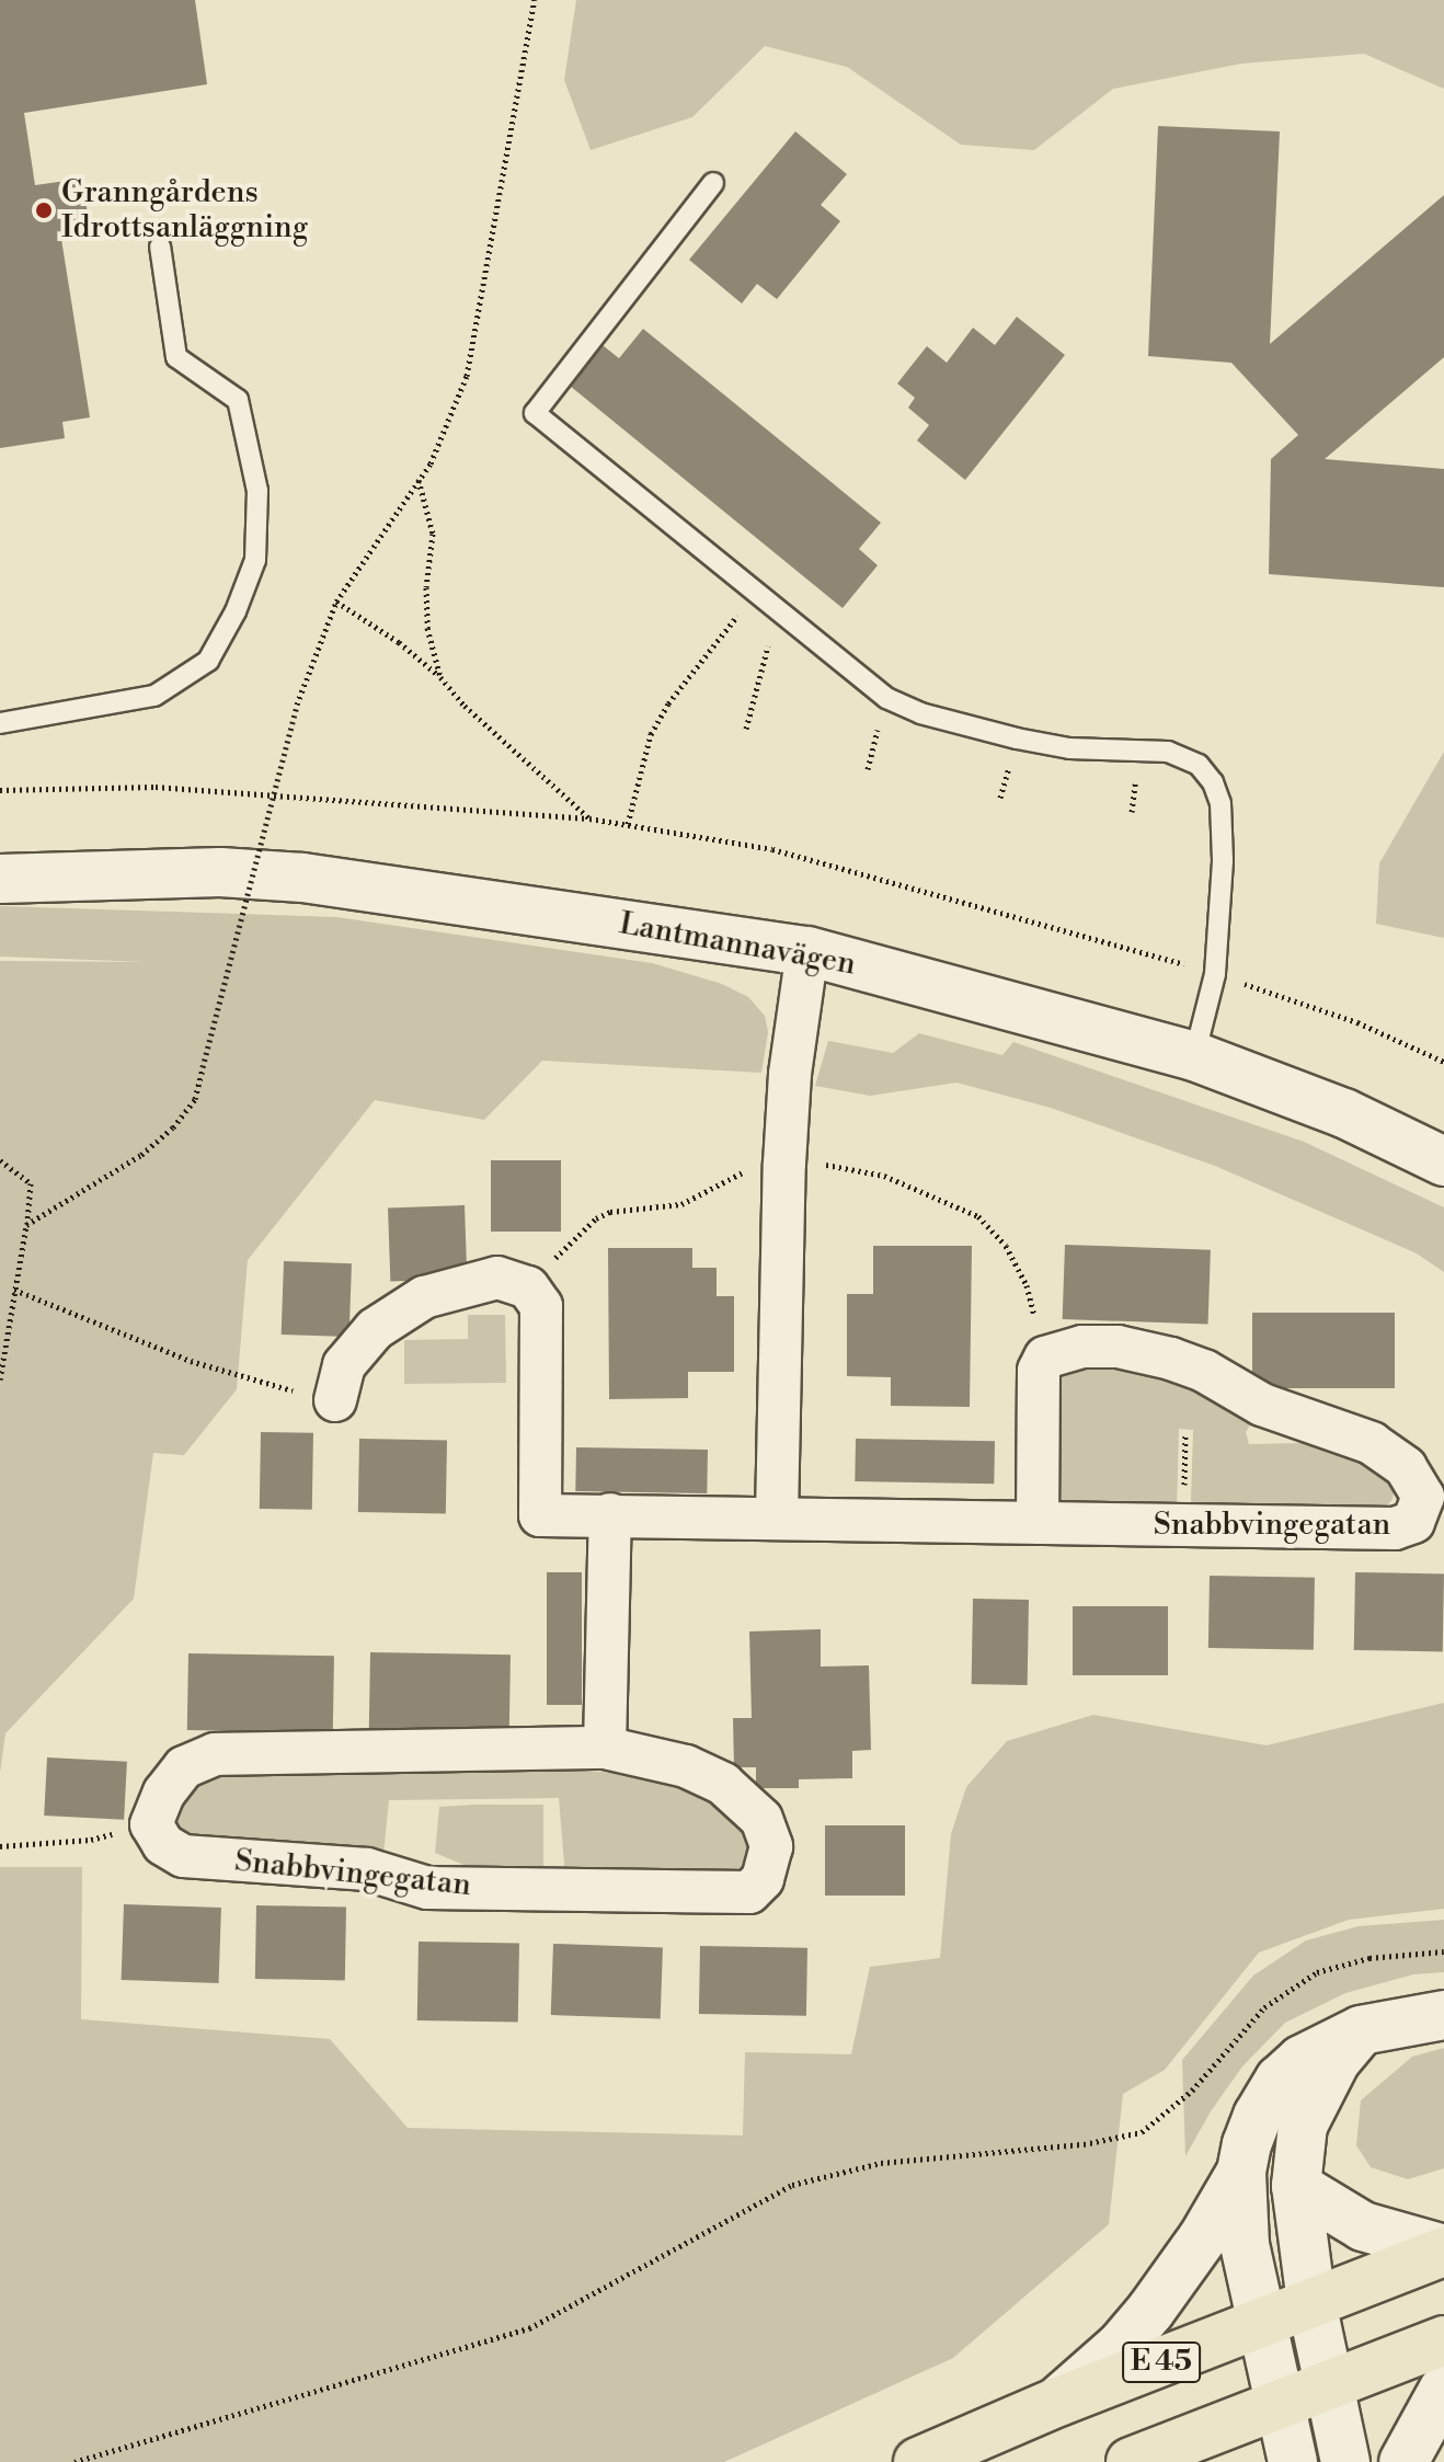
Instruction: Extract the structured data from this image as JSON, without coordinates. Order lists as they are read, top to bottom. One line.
{"streets":{"highway":["E 45"],"street":["Lantmannavägen","Snabbvingegatan"]},"places":["Granngårdens Idrottsanläggning"]}
